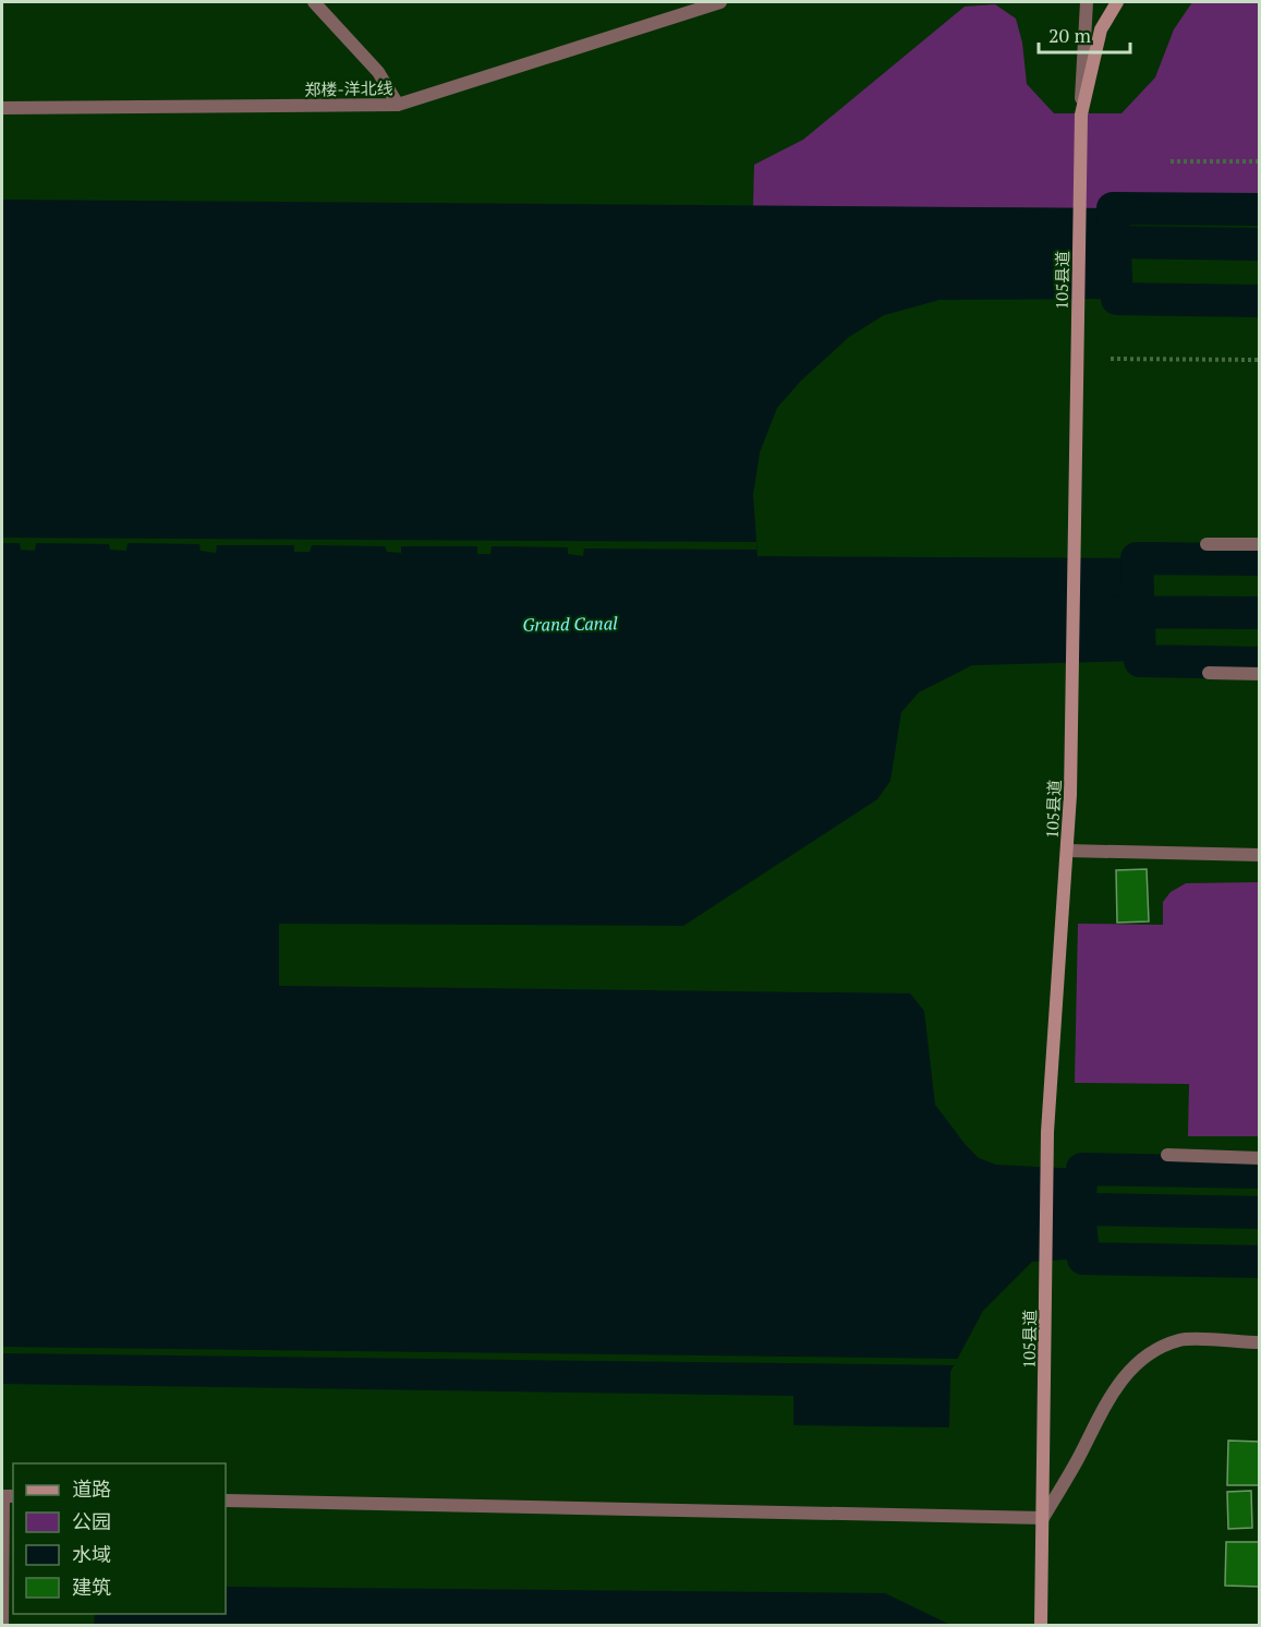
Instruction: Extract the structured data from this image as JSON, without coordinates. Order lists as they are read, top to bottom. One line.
{"streets":{"main road":["105县道"],"street":["郑楼-洋北线"]},"water":["Grand Canal"],"legend":["道路","公园","水域","建筑"],"scale_bar":"20 m"}
